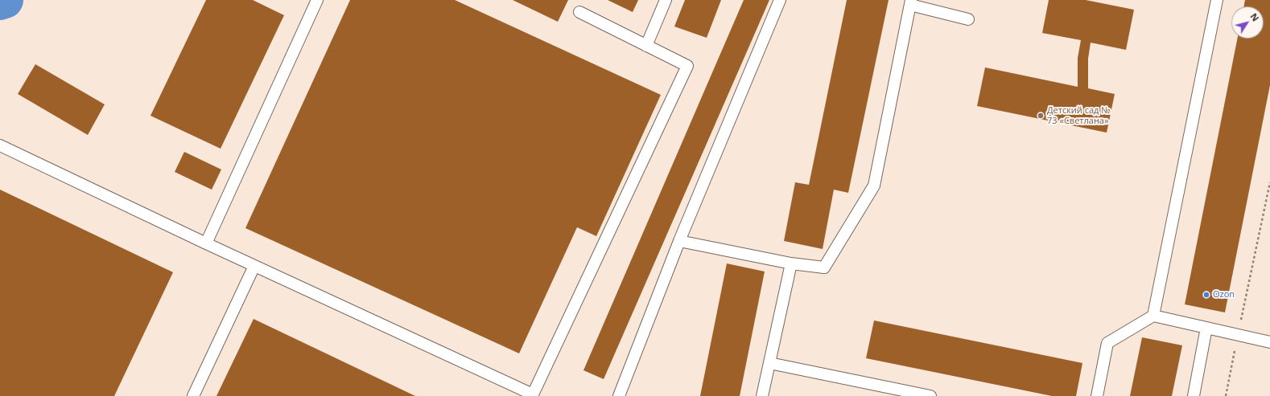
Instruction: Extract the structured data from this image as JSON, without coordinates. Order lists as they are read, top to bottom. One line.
{"places":["Детский сад № 73 «Светлана»","Ozon"],"north":"top right"}
